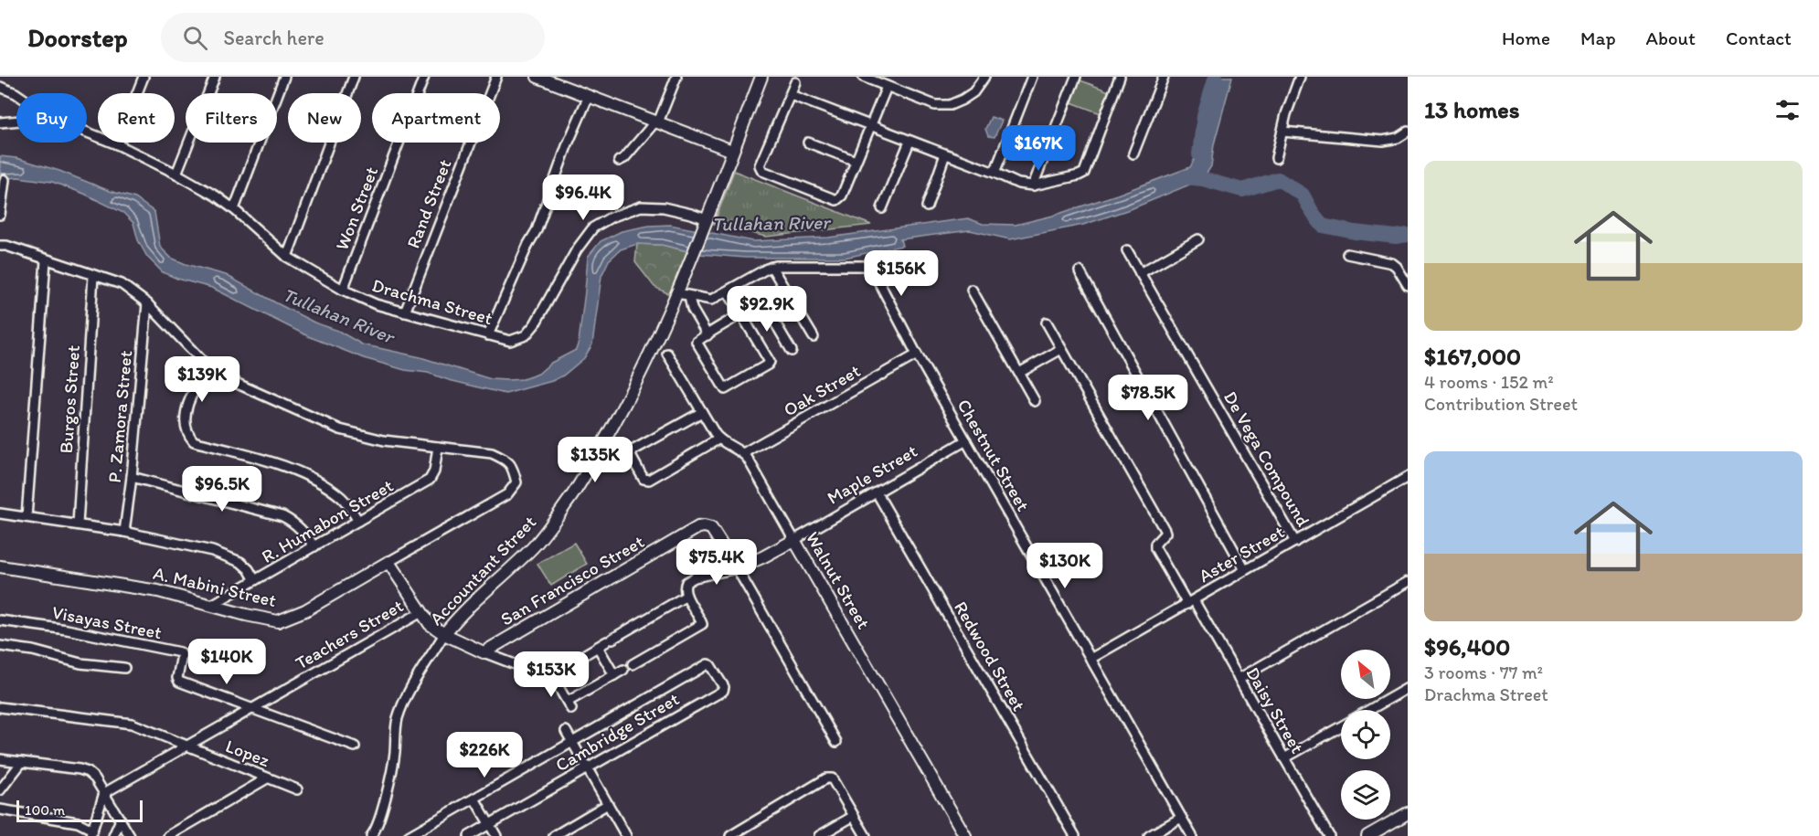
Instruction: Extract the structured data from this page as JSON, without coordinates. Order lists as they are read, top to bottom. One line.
{"streets":{"street":["Rand Street","Won Street","Drachma Street","Oak Street","Burgos Street","P. Zamora Street","Chestnut Street","De Vega Compound","Maple Street","R. Humabon Street","Aster Street","Accountant Street","San Francisco Street","Walnut Street","A. Mabini Street","Visayas Street","Teachers Street","Redwood Street","Daisy Street","Cambridge Street","Lopez"]},"crossings":[["Rand Street","Drachma Street"],["Won Street","Drachma Street"],["Drachma Street","Accountant Street"],["Oak Street","Chestnut Street"],["Oak Street","Walnut Street"],["Chestnut Street","Maple Street"],["Chestnut Street","Aster Street"],["De Vega Compound","Aster Street"],["Maple Street","San Francisco Street"],["Maple Street","Walnut Street"],["Maple Street","Redwood Street"],["R. Humabon Street","A. Mabini Street"],["Aster Street","Daisy Street"],["Visayas Street","Teachers Street"],["Teachers Street","Lopez"]],"water":["Tullahan River"],"scale_bar":"100 m","north":"top left","page":{"header":"Doorstep","search":"Search here","nav":["Home","Map","About","Contact"],"heading":"13 homes","chip":["Buy","Rent","Filters","New","Apartment"],"price":["$167K","$96.4K","$156K","$92.9K","$139K","$78.5K","$135K","$96.5K","$75.4K","$130K","$140K","$153K","$226K"],"list":[{"name":"$167,000","note":"4 rooms · 152 m² · Contribution Street"},{"name":"$96,400","note":"3 rooms · 77 m² · Drachma Street"}],"scale":"100 m"}}
